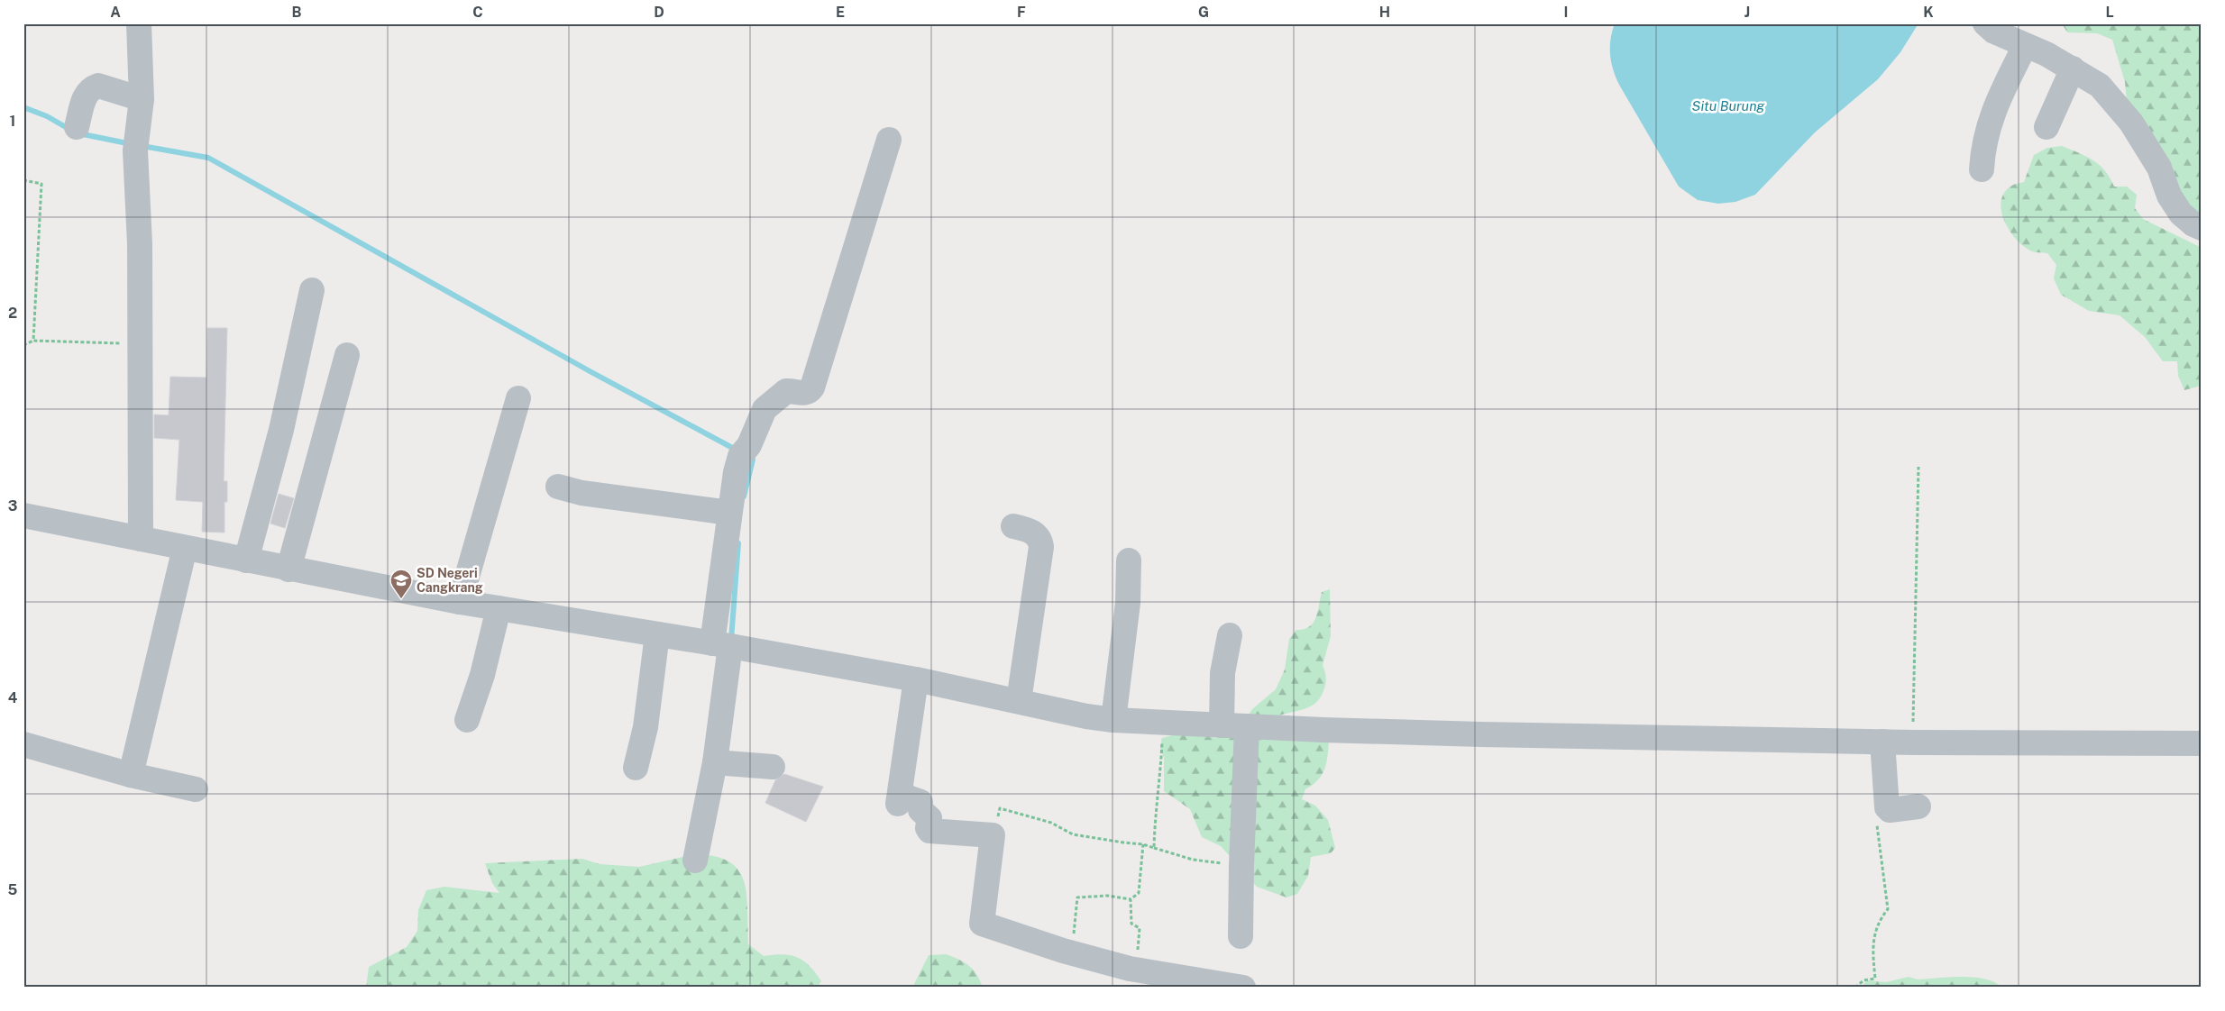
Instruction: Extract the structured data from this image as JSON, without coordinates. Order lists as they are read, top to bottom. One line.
{"water":["Situ Burung"],"places":{"school or university":["SD Negeri Cangkrang"]},"grid":{"columns":["A","B","C","D","E","F","G","H","I","J","K","L"],"rows":["1","2","3","4","5"]}}
